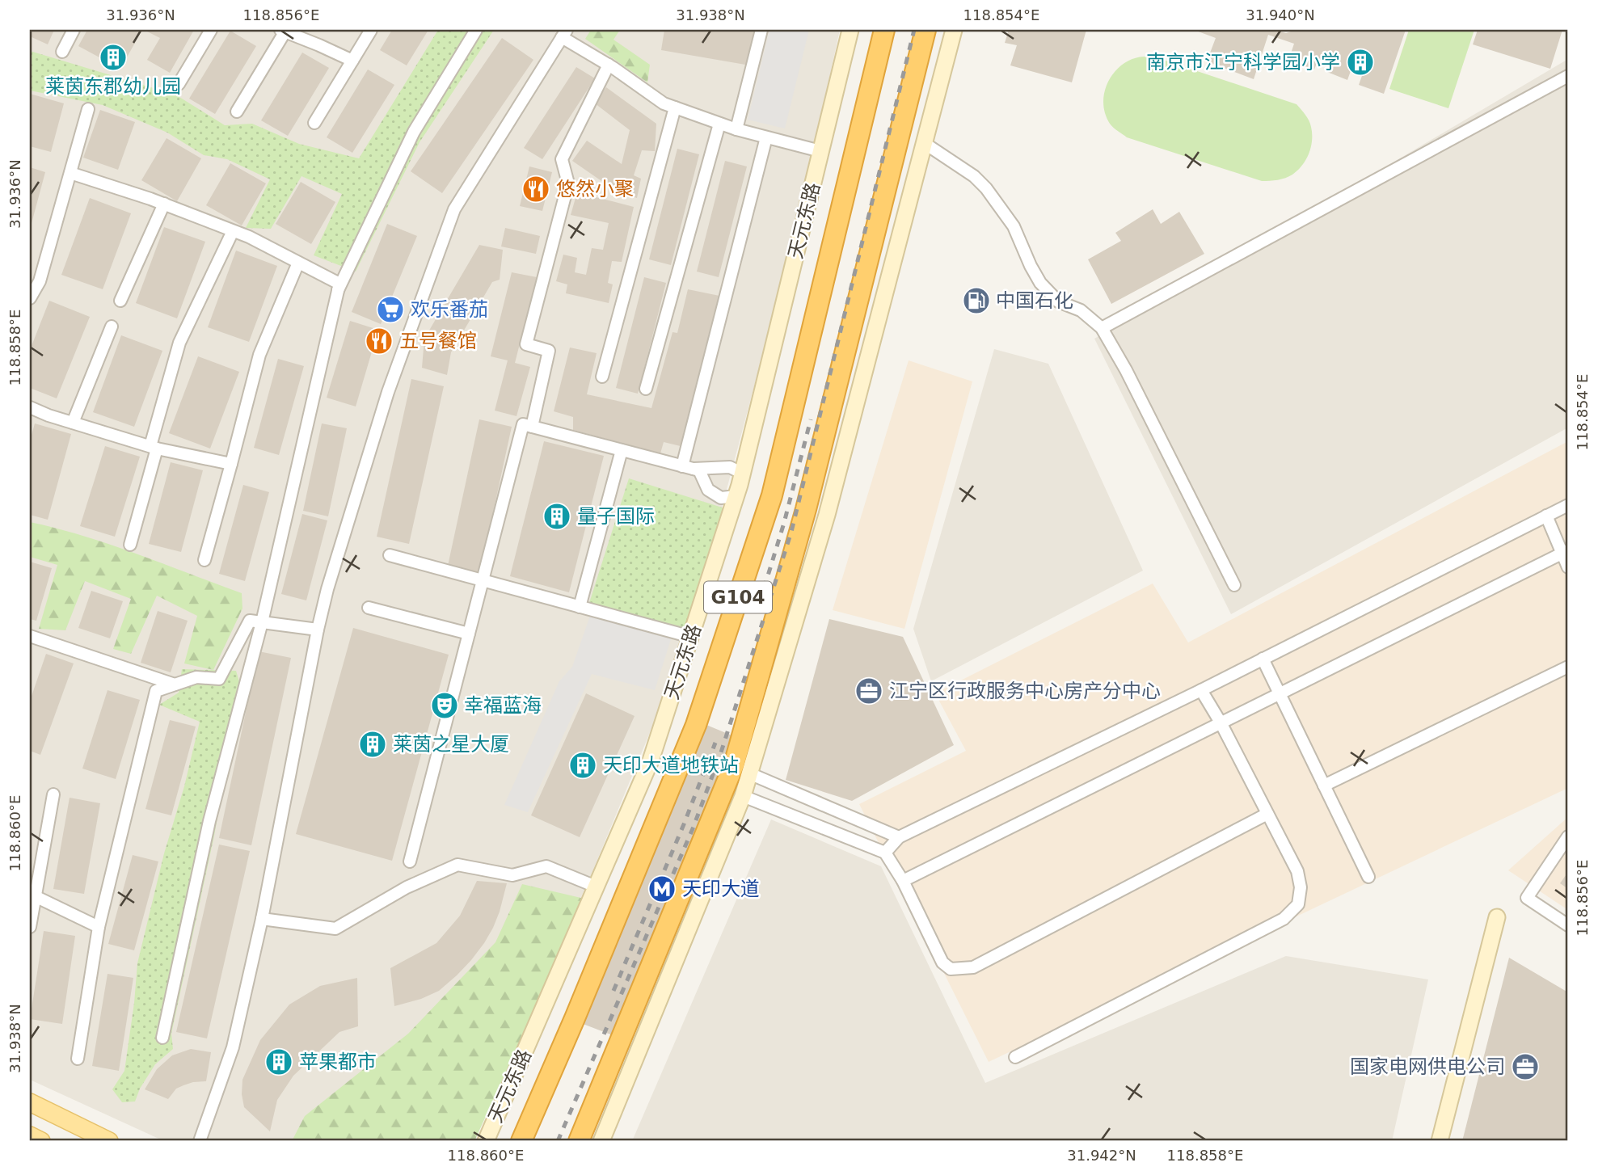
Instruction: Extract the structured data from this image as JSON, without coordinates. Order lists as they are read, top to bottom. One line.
{"streets":{"highway":["天元东路","G104"]},"places":{"building":["莱茵东郡幼儿园","南京市江宁科学园小学","量子国际","莱茵之星大厦","天印大道地铁站","苹果都市"],"restaurant":["悠然小聚","五号餐馆"],"fuel station":["中国石化"],"supermarket":["欢乐番茄"],"office":["江宁区行政服务中心房产分中心","国家电网供电公司"],"theatre":["幸福蓝海"],"metro station":["天印大道"]},"coordinates":["31.936°N","118.856°E","31.938°N","118.854°E","31.940°N","118.858°E","118.860°E","31.942°N"]}
